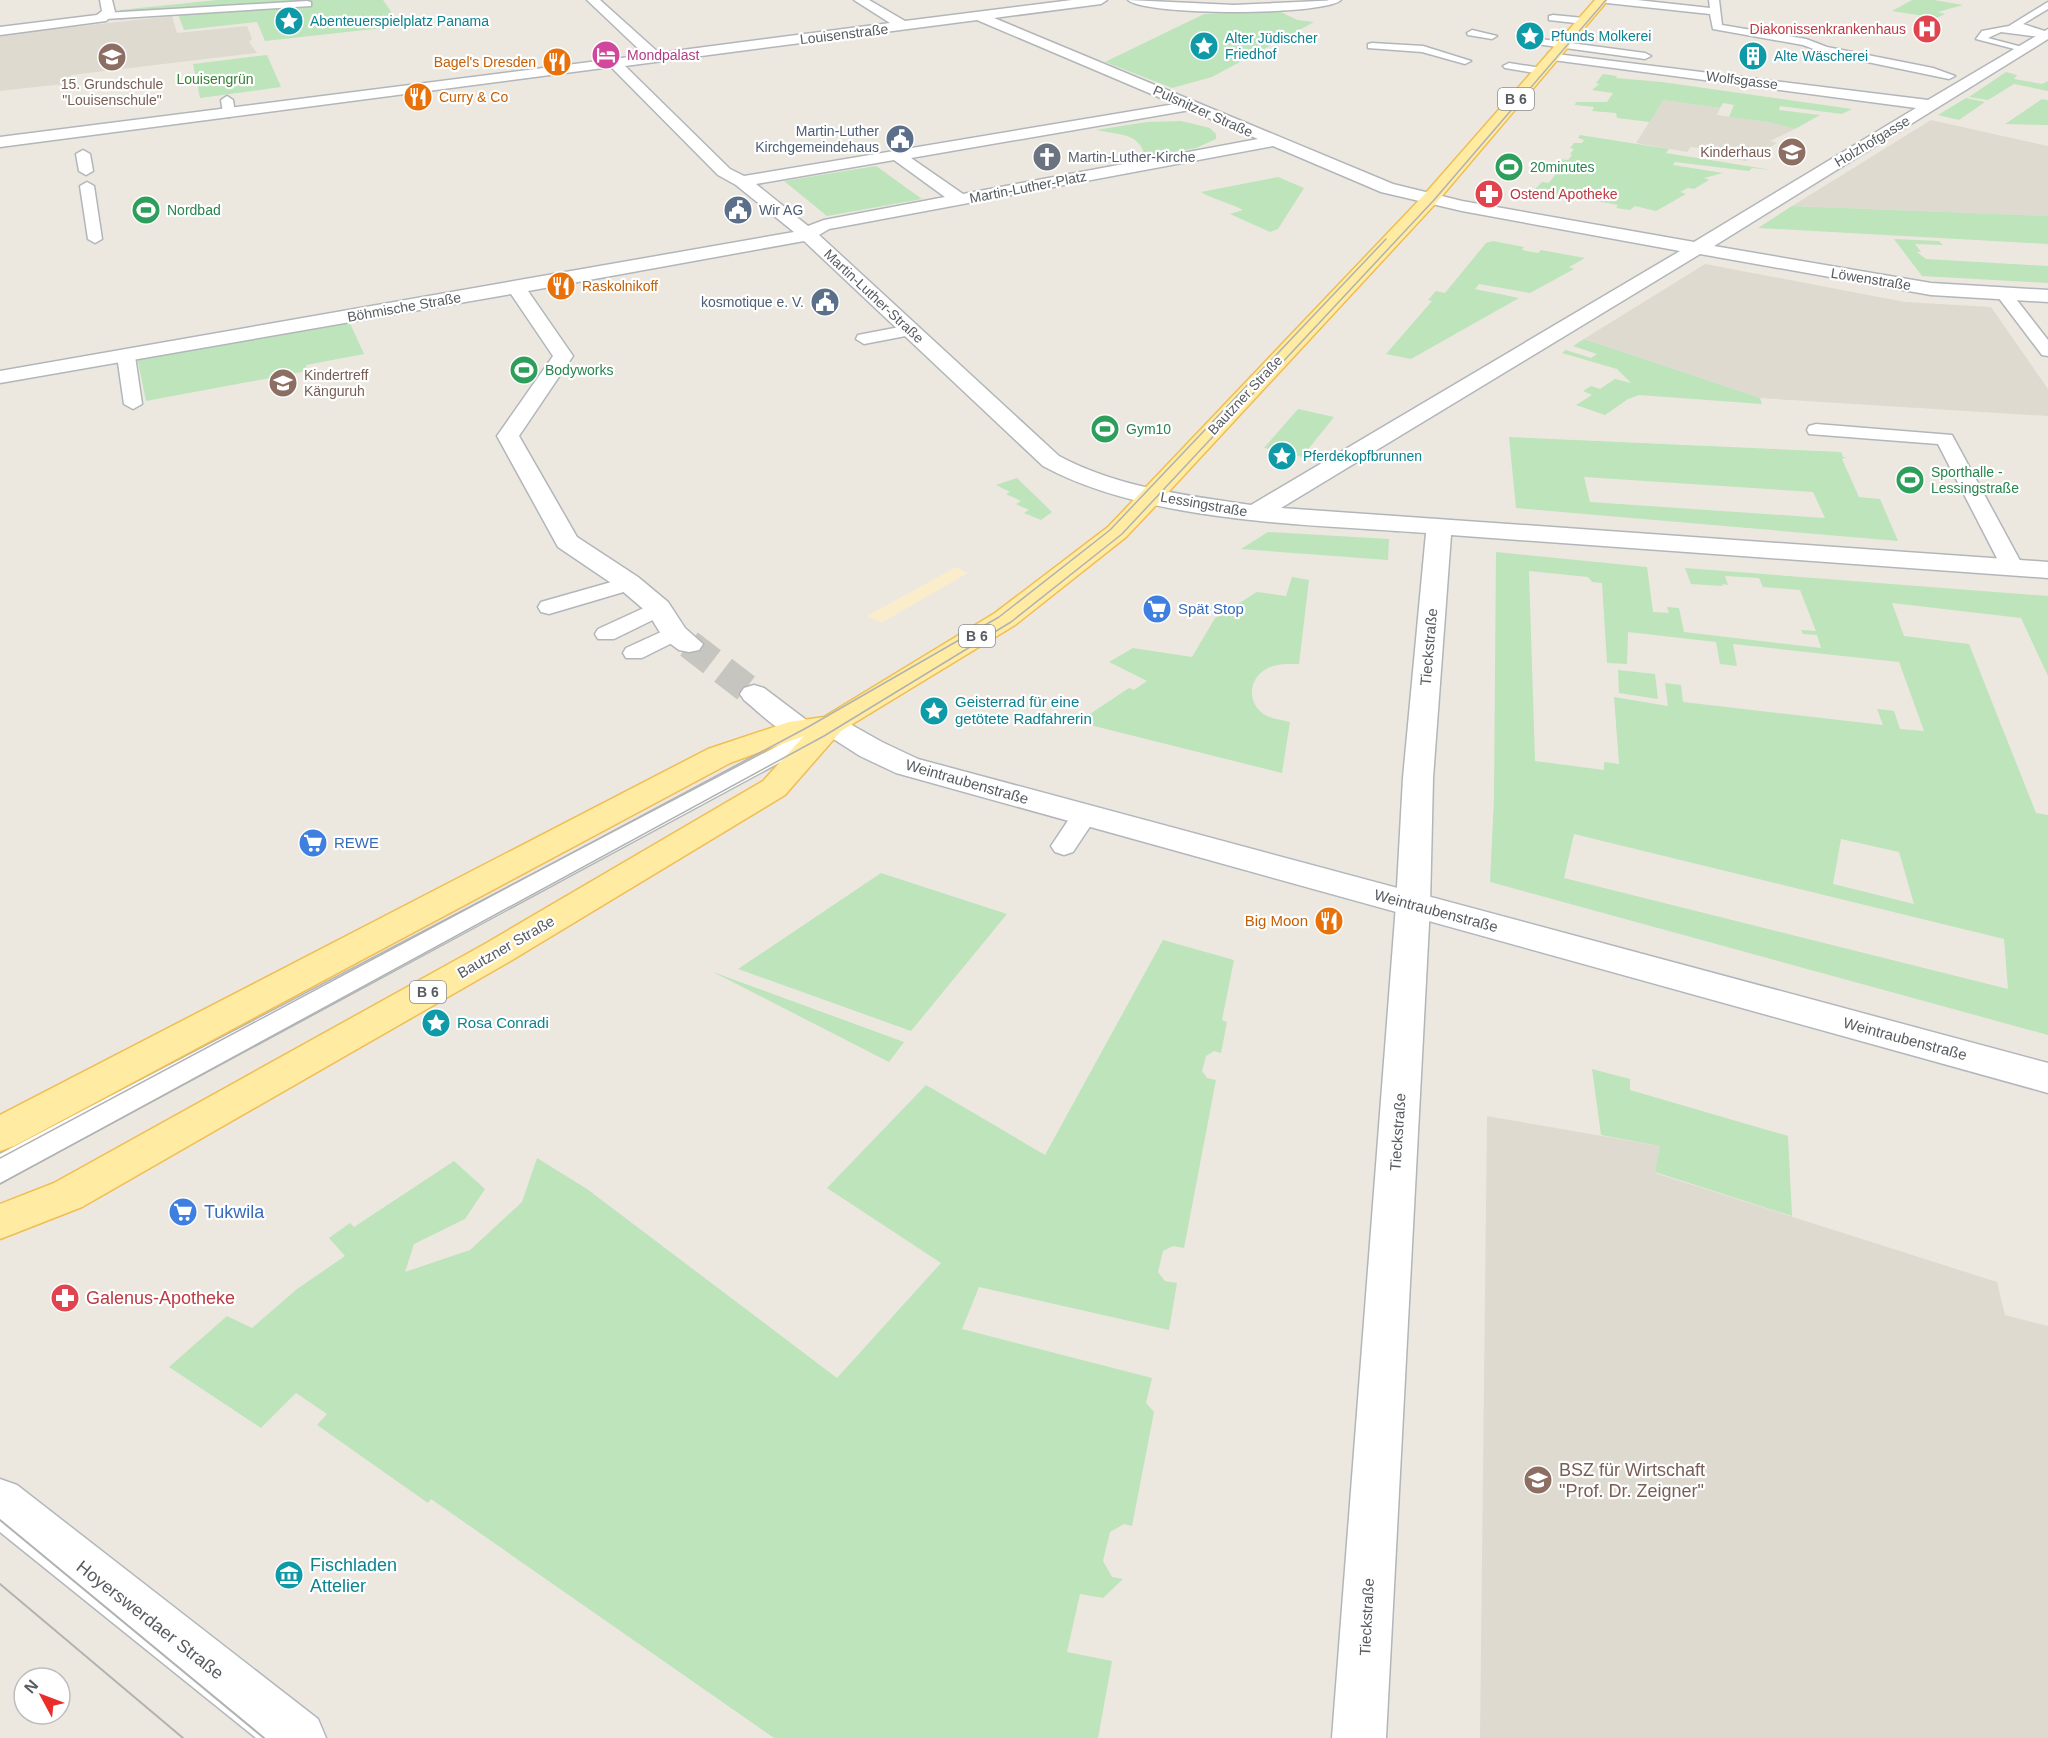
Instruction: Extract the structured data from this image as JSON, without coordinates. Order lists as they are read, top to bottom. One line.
{"streets":{"main road":["B 6","Bautzner Straße"],"street":["Louisenstraße","Wolfsgasse","Pulsnitzer Straße","Holzhofgasse","Martin-Luther-Platz","Löwenstraße","Martin-Luther-Straße","Böhmische Straße","Lessingstraße","Tieckstraße","Weintraubenstraße","Hoyerswerdaer Straße"]},"crossings":[["Louisenstraße","Pulsnitzer Straße"],["Louisenstraße","Martin-Luther-Straße"],["Wolfsgasse","Holzhofgasse"],["Wolfsgasse","Bautzner Straße"],["Pulsnitzer Straße","Holzhofgasse"],["Pulsnitzer Straße","Martin-Luther-Platz"],["Pulsnitzer Straße","Löwenstraße"],["Pulsnitzer Straße","Bautzner Straße"],["Holzhofgasse","Löwenstraße"],["Holzhofgasse","Lessingstraße"],["Martin-Luther-Platz","Martin-Luther-Straße"],["Martin-Luther-Platz","Böhmische Straße"],["Martin-Luther-Straße","Böhmische Straße"],["Martin-Luther-Straße","Bautzner Straße"],["Martin-Luther-Straße","Lessingstraße"],["Bautzner Straße","Lessingstraße"],["Bautzner Straße","Weintraubenstraße"],["Lessingstraße","Tieckstraße"],["Tieckstraße","Weintraubenstraße"]],"parks":["Louisengrün"],"places":{"place":["Abenteuerspielplatz Panama","Pfunds Molkerei","Alter Jüdischer Friedhof","Pferdekopfbrunnen","Geisterrad für eine getötete Radfahrerin","Rosa Conradi"],"hospital":["Diakonissenkrankenhaus"],"hotel":["Mondpalast"],"building":["Alte Wäscherei"],"school or university":["15. Grundschule \"Louisenschule\"","Kinderhaus","Kindertreff Känguruh","BSZ für Wirtschaft \"Prof. Dr. Zeigner\""],"restaurant":["Bagel's Dresden","Curry & Co","Raskolnikoff","Big Moon"],"public building":["Martin-Luther Kirchgemeindehaus","Wir AG","kosmotique e. V."],"church":["Martin-Luther-Kirche"],"sports":["20minutes","Nordbad","Bodyworks","Gym10","Sporthalle - Lessingstraße"],"pharmacy":["Ostend Apotheke","Galenus-Apotheke"],"supermarket":["Spät Stop","REWE","Tukwila"],"museum":["Fischladen Attelier"]},"north":"top left"}
